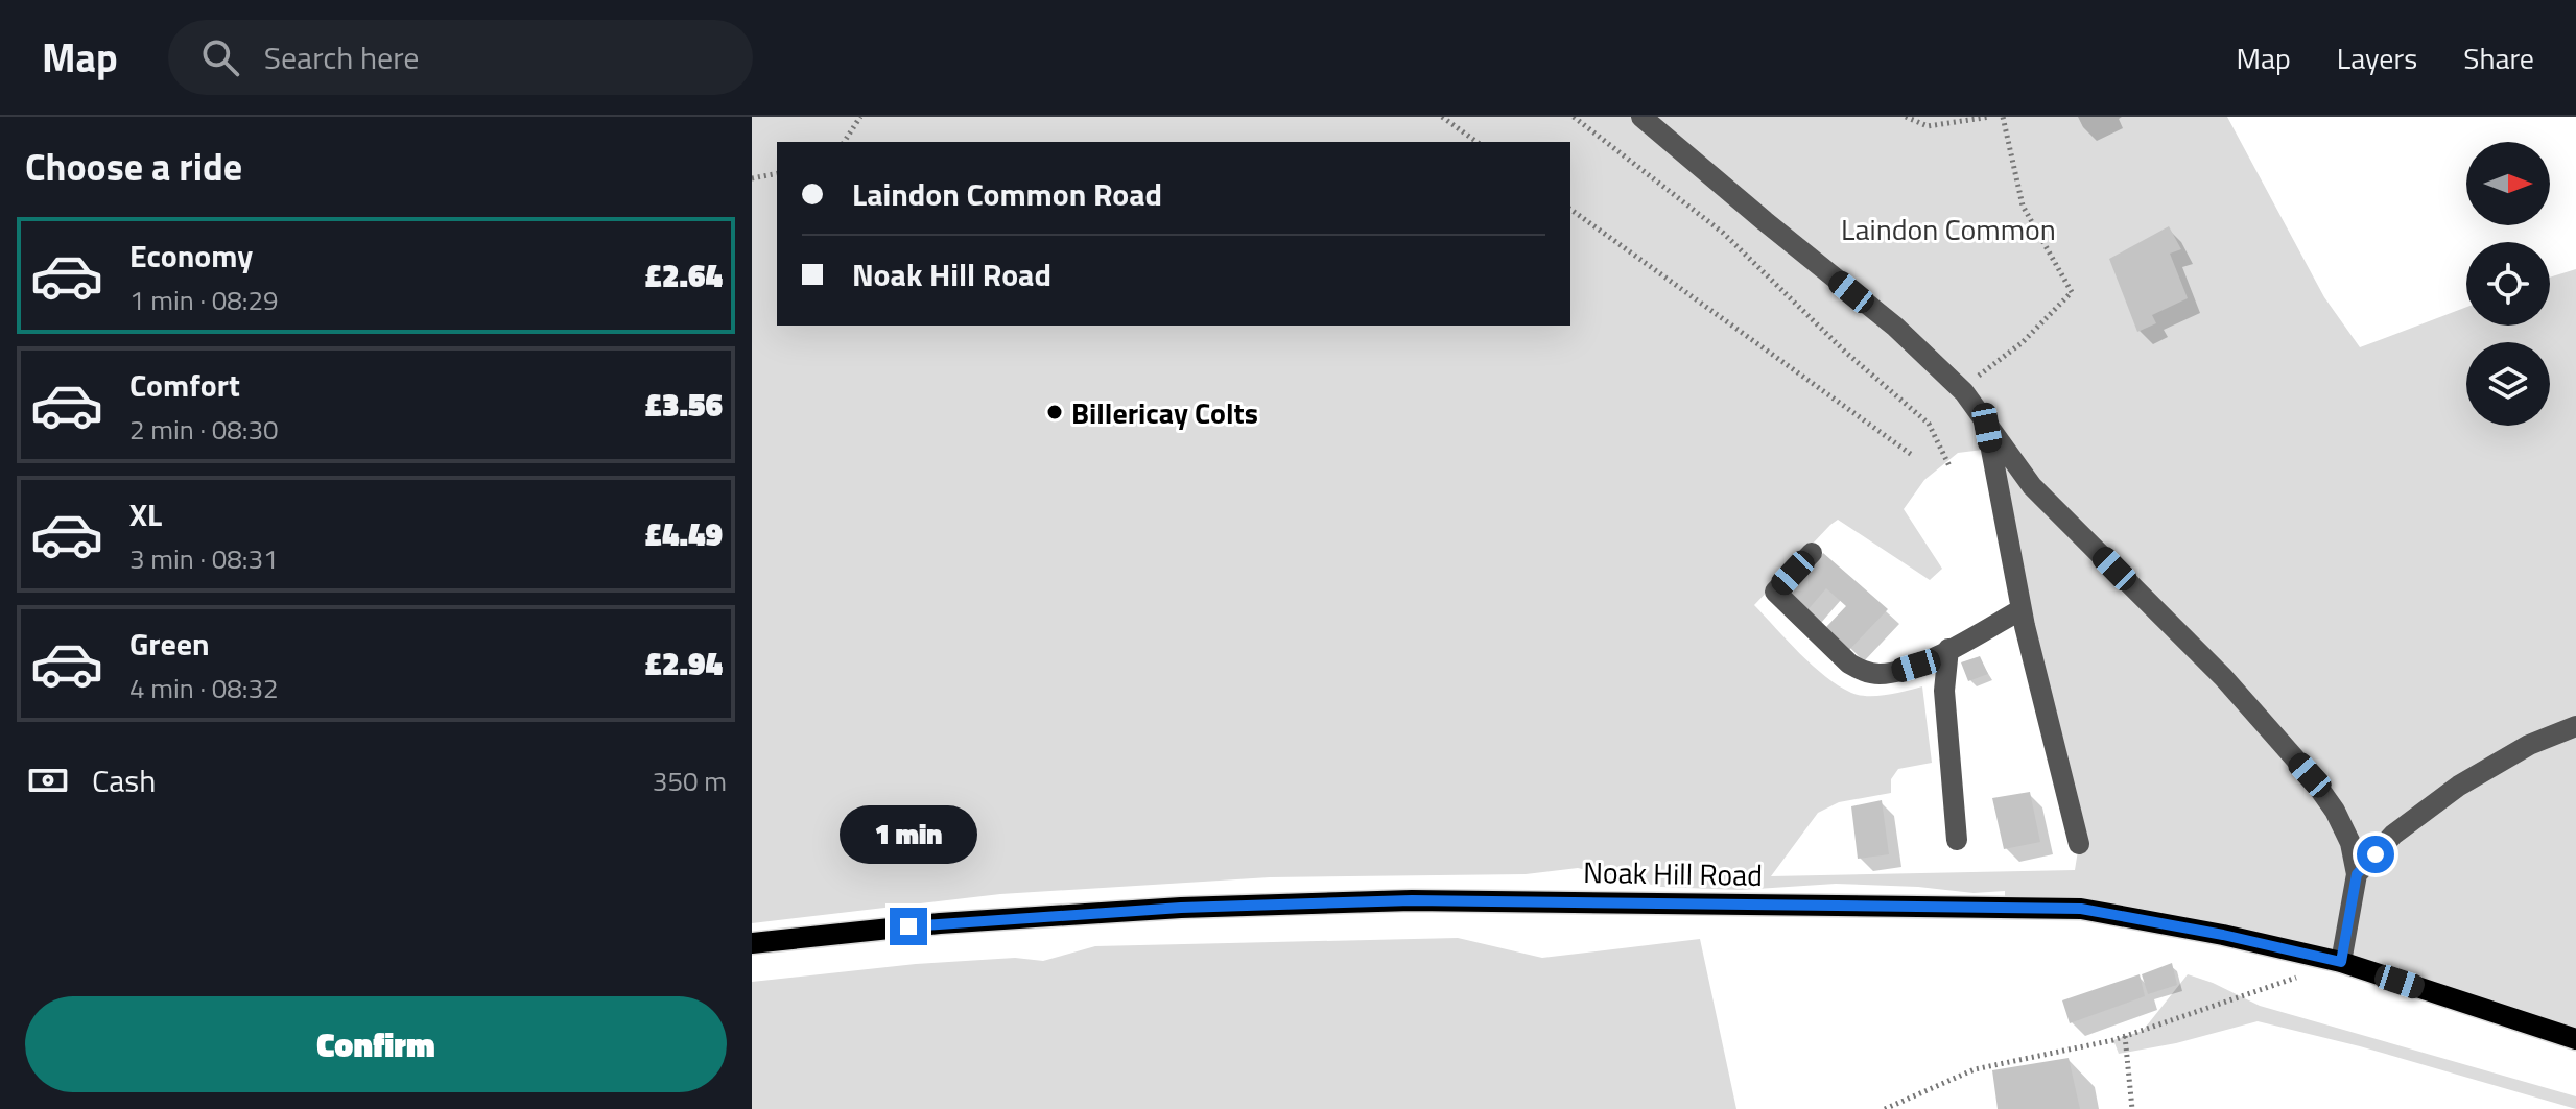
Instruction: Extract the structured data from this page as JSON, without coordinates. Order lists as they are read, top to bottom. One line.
{"streets":{"main road":["Noak Hill Road"]},"parks":["Laindon Common"],"places":["Billericay Colts"],"north":"right","page":{"header":"Map","search":"Search here","nav":["Map","Layers","Share"],"heading":"Choose a ride","banner":["Laindon Common Road","Noak Hill Road"],"list":[{"name":"Economy","note":"1 min · 08:29","value":"£2.64"},{"name":"Comfort","note":"2 min · 08:30","value":"£3.56"},{"name":"XL","note":"3 min · 08:31","value":"£4.49"},{"name":"Green","note":"4 min · 08:32","value":"£2.94"}],"pay":["Cash","350 m"],"bubble":"1 min","buttons":"Confirm"}}
